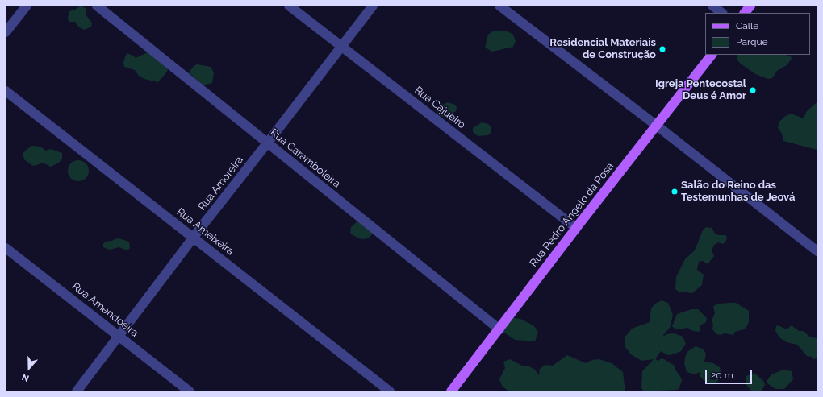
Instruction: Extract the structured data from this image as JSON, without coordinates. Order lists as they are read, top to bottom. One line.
{"streets":{"main road":["Rua Pedro Ângelo da Rosa"],"street":["Rua Cajueiro","Rua Caramboleira","Rua Amoreira","Rua Ameixeira","Rua Amendoeira"]},"crossings":[["Rua Cajueiro","Rua Amoreira"],["Rua Cajueiro","Rua Pedro Ângelo da Rosa"],["Rua Caramboleira","Rua Amoreira"],["Rua Caramboleira","Rua Pedro Ângelo da Rosa"],["Rua Amoreira","Rua Ameixeira"],["Rua Amoreira","Rua Amendoeira"]],"places":["Residencial Materiais de Construção","Igreja Pentecostal Deus é Amor","Salão do Reino das Testemunhas de Jeová"],"legend":["Calle","Parque"],"scale_bar":"20 m","north":"bottom"}
